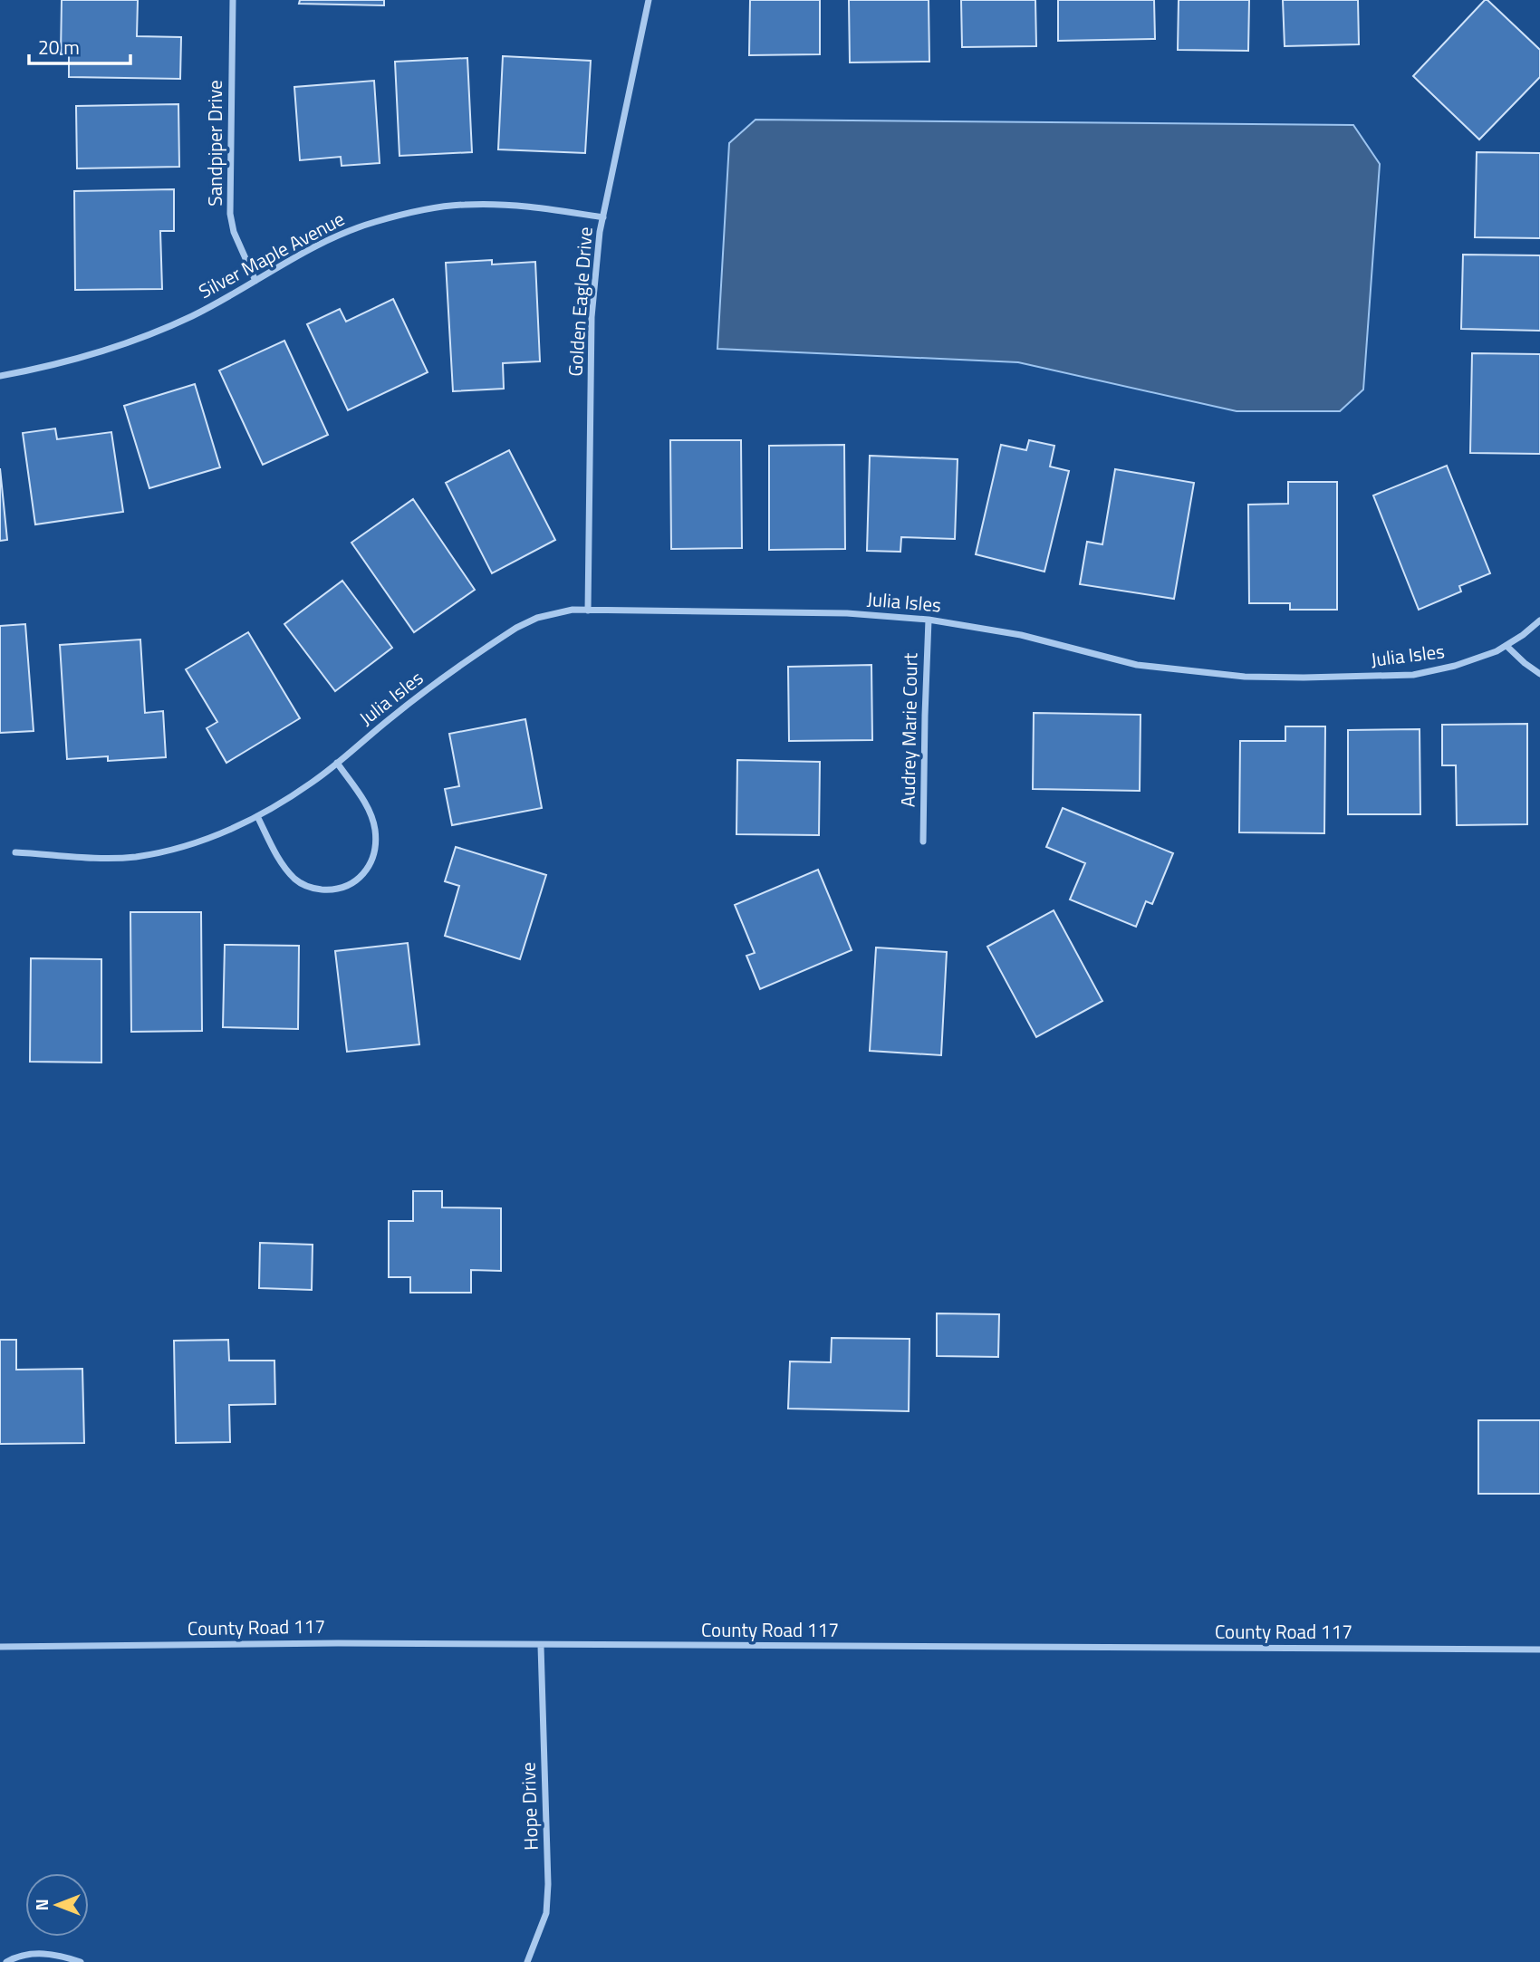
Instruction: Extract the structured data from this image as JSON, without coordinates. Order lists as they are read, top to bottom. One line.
{"streets":{"street":["Sandpiper Drive","Silver Maple Avenue","Golden Eagle Drive","Julia Isles","Audrey Marie Court","County Road 117","Hope Drive"]},"crossings":[["Sandpiper Drive","Silver Maple Avenue"],["Silver Maple Avenue","Golden Eagle Drive"],["Golden Eagle Drive","Julia Isles"],["Julia Isles","Audrey Marie Court"],["County Road 117","Hope Drive"]],"scale_bar":"20 m","north":"left"}
